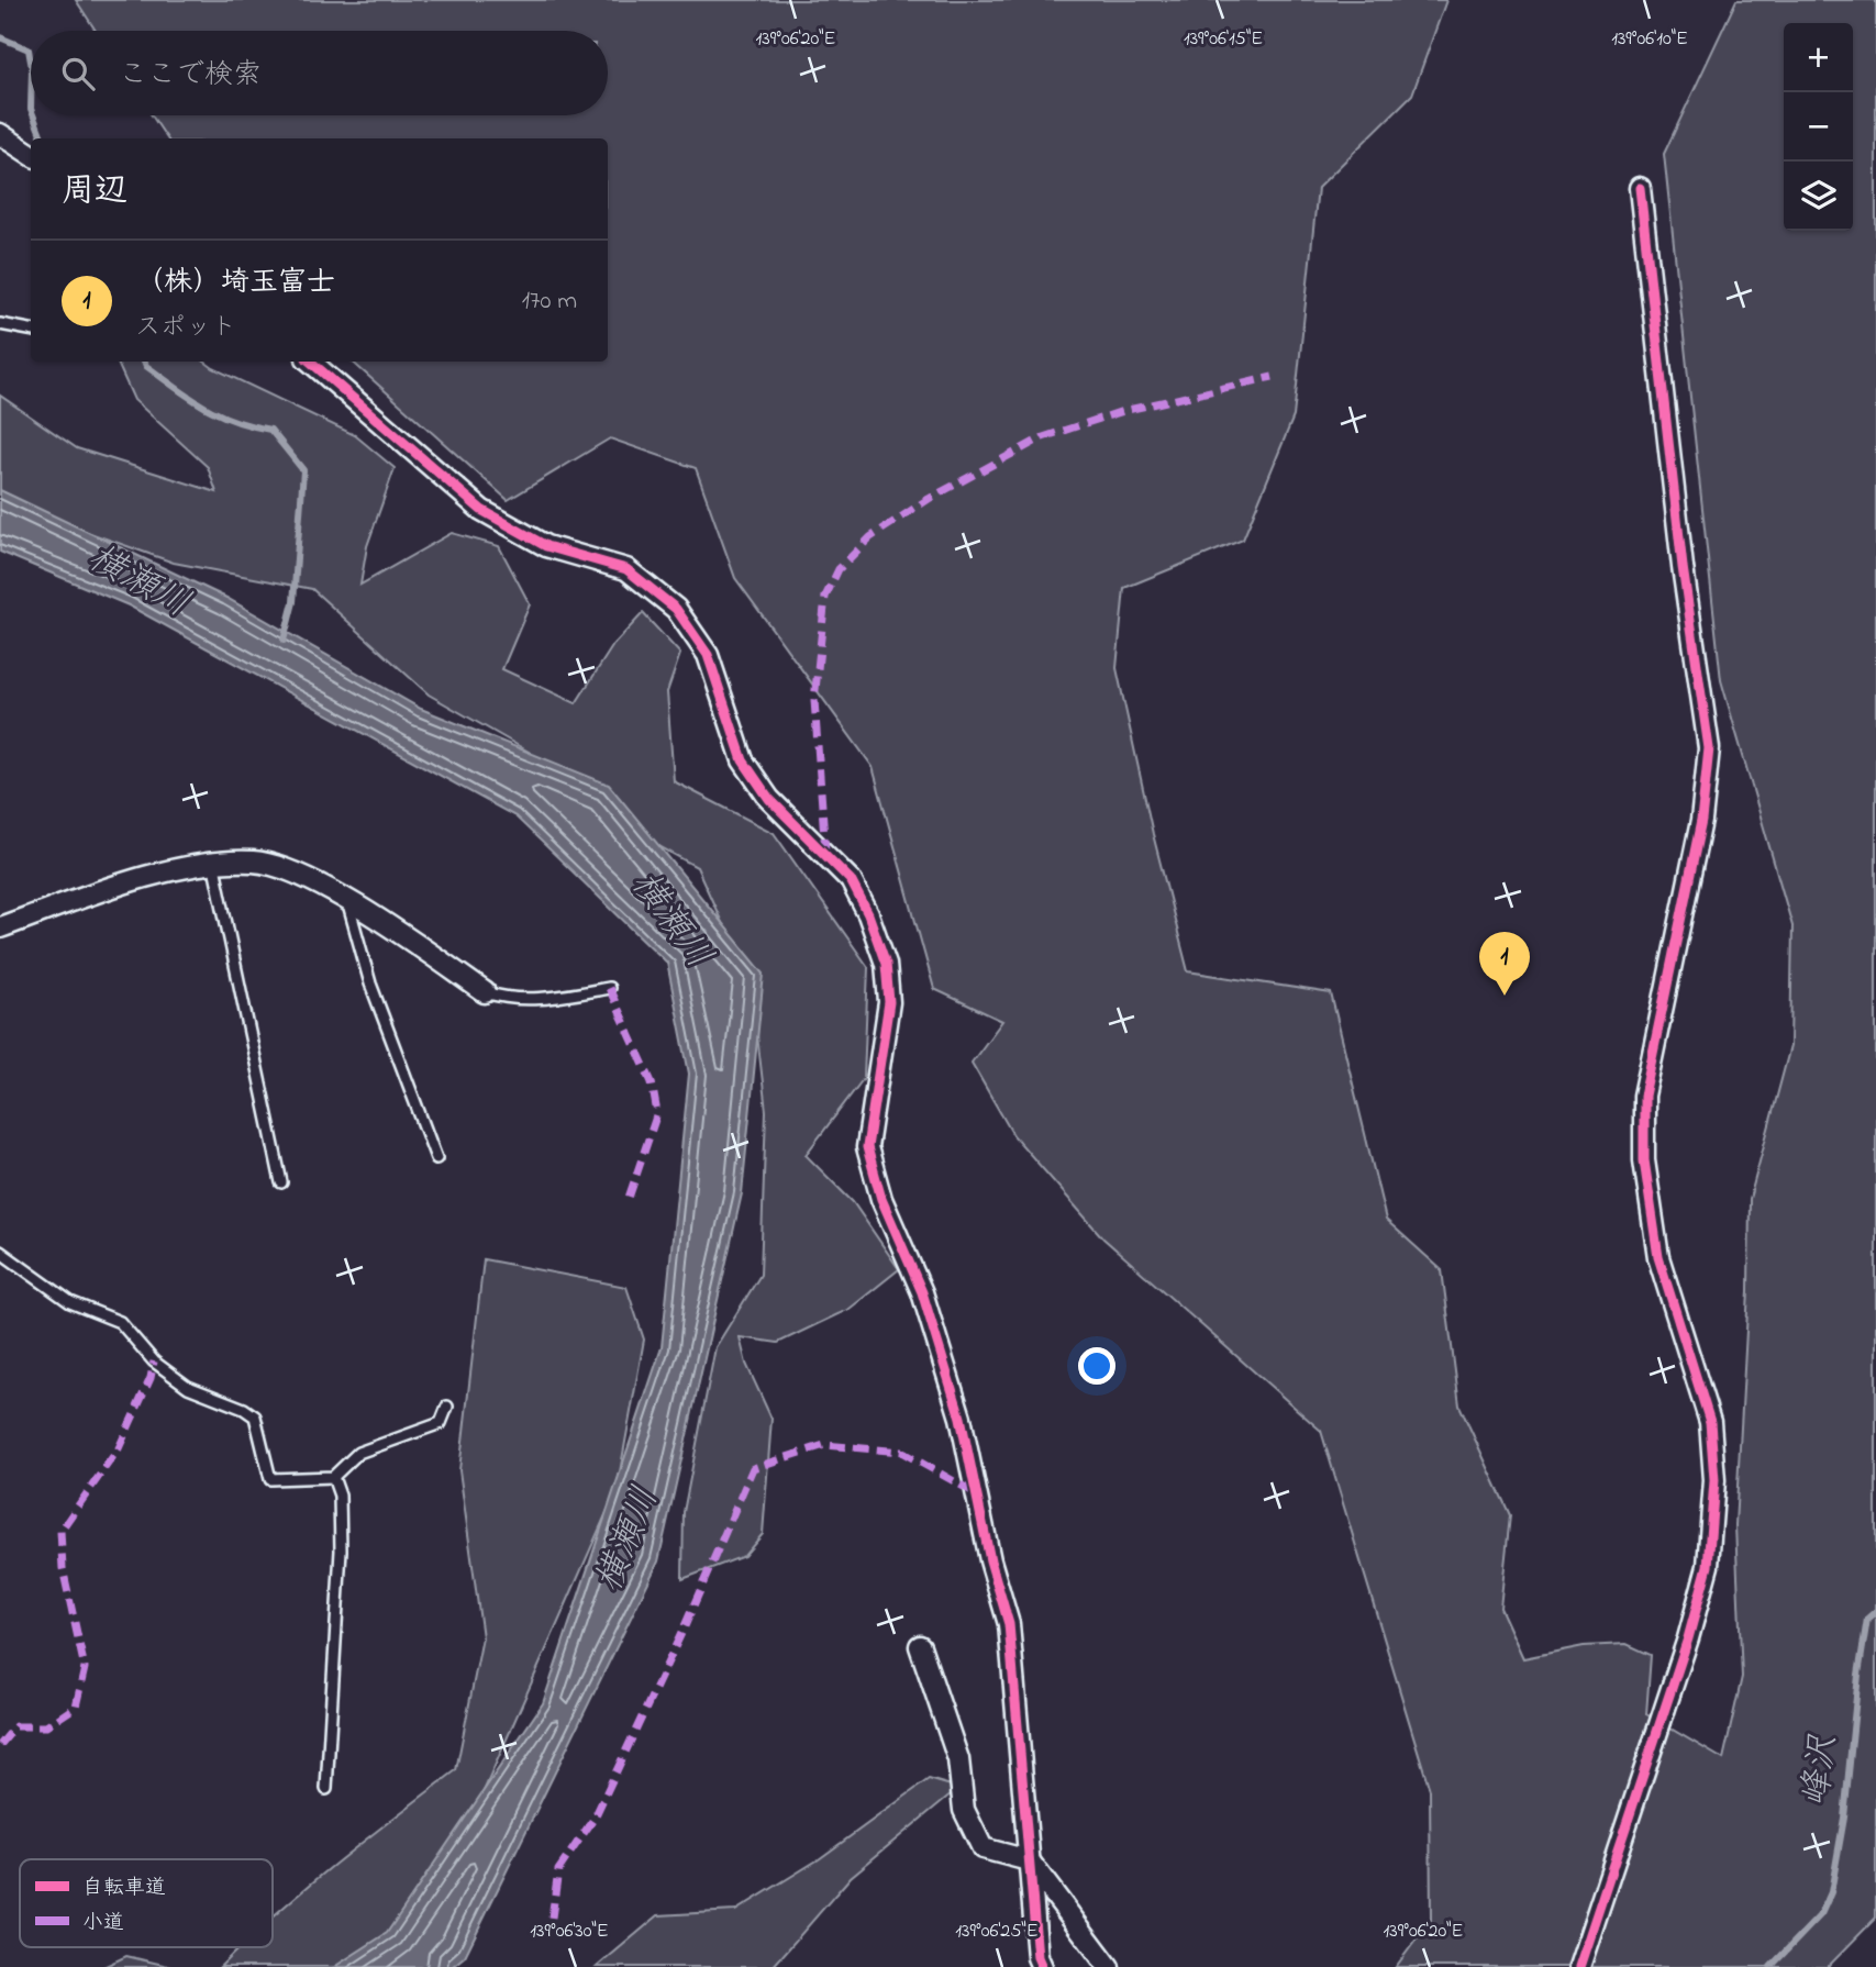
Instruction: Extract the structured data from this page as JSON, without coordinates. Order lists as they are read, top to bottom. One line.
{"water":["横瀬川","峰沢"],"legend":["自転車道","小道"],"page":{"map_buttons":["+","−"],"search":"ここで検索","heading":"周辺","list":[{"mark":"1","name":"（株）埼玉富士","note":"スポット","value":"170 m"}],"pins":"1"},"coordinates":["139°06'20\"E","139°06'15\"E","139°06'10\"E","139°06'30\"E","139°06'25\"E"]}
